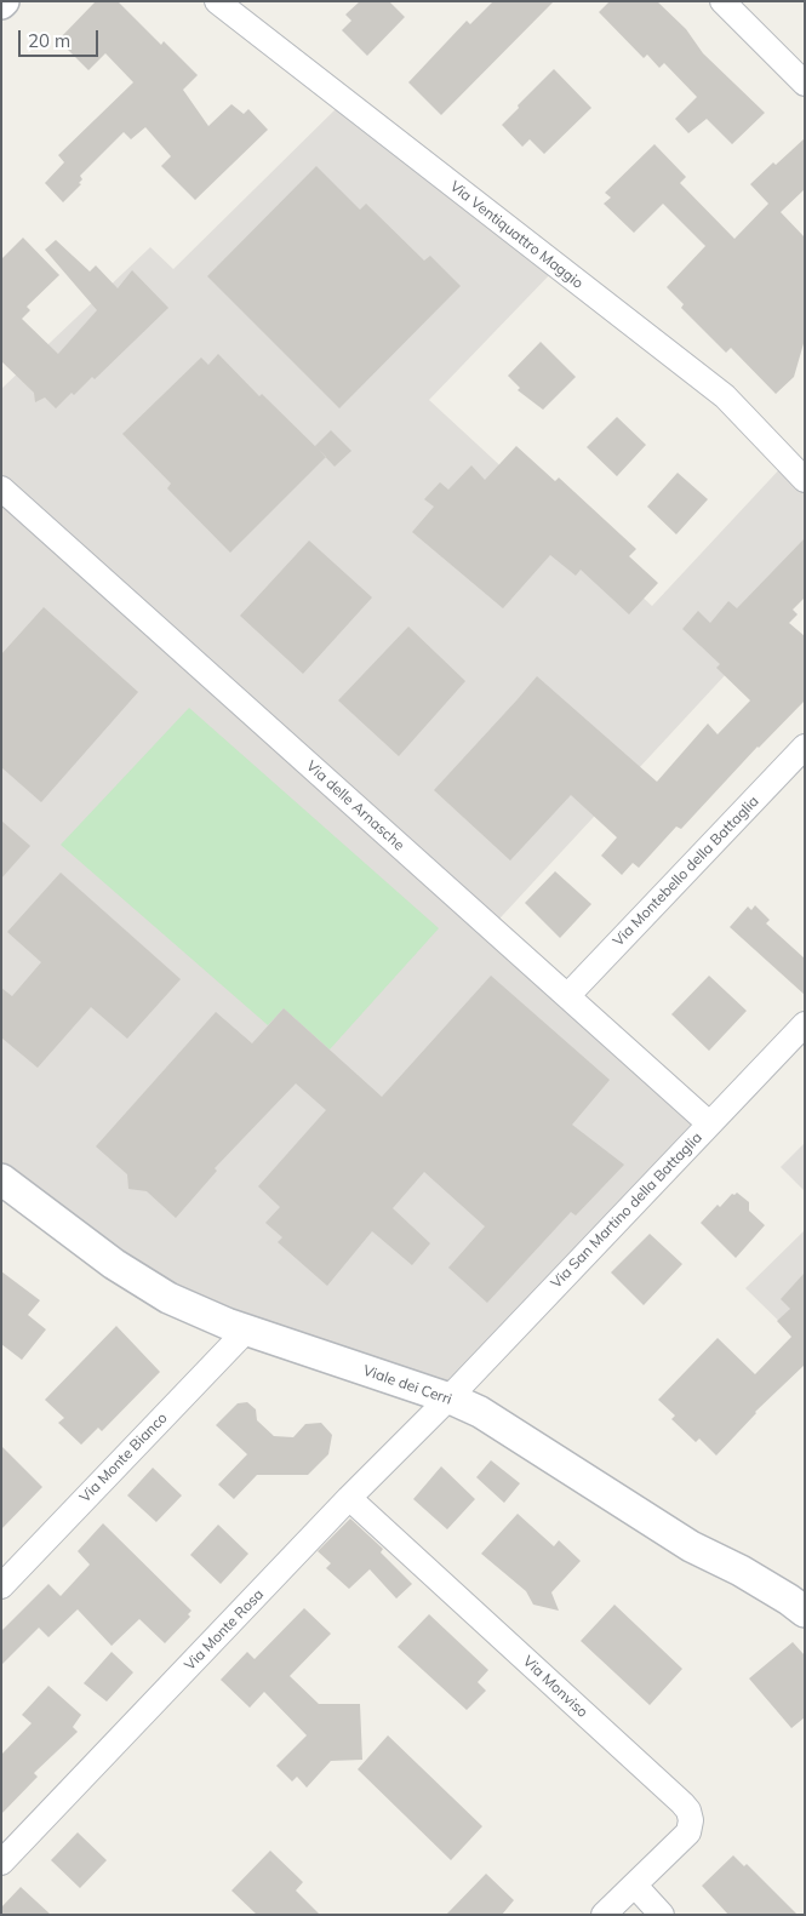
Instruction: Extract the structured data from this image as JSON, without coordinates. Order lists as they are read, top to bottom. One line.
{"streets":{"street":["Via Ventiquattro Maggio","Via delle Arnasche","Via Montebello della Battaglia","Via San Martino della Battaglia","Viale dei Cerri","Via Monte Bianco","Via Monte Rosa","Via Monviso"]},"crossings":[["Via delle Arnasche","Via Montebello della Battaglia"],["Via delle Arnasche","Via San Martino della Battaglia"],["Via San Martino della Battaglia","Viale dei Cerri"],["Via San Martino della Battaglia","Via Monte Rosa"],["Viale dei Cerri","Via Monte Bianco"],["Viale dei Cerri","Via Monte Rosa"],["Via Monte Rosa","Via Monviso"]],"scale_bar":"20 m"}
